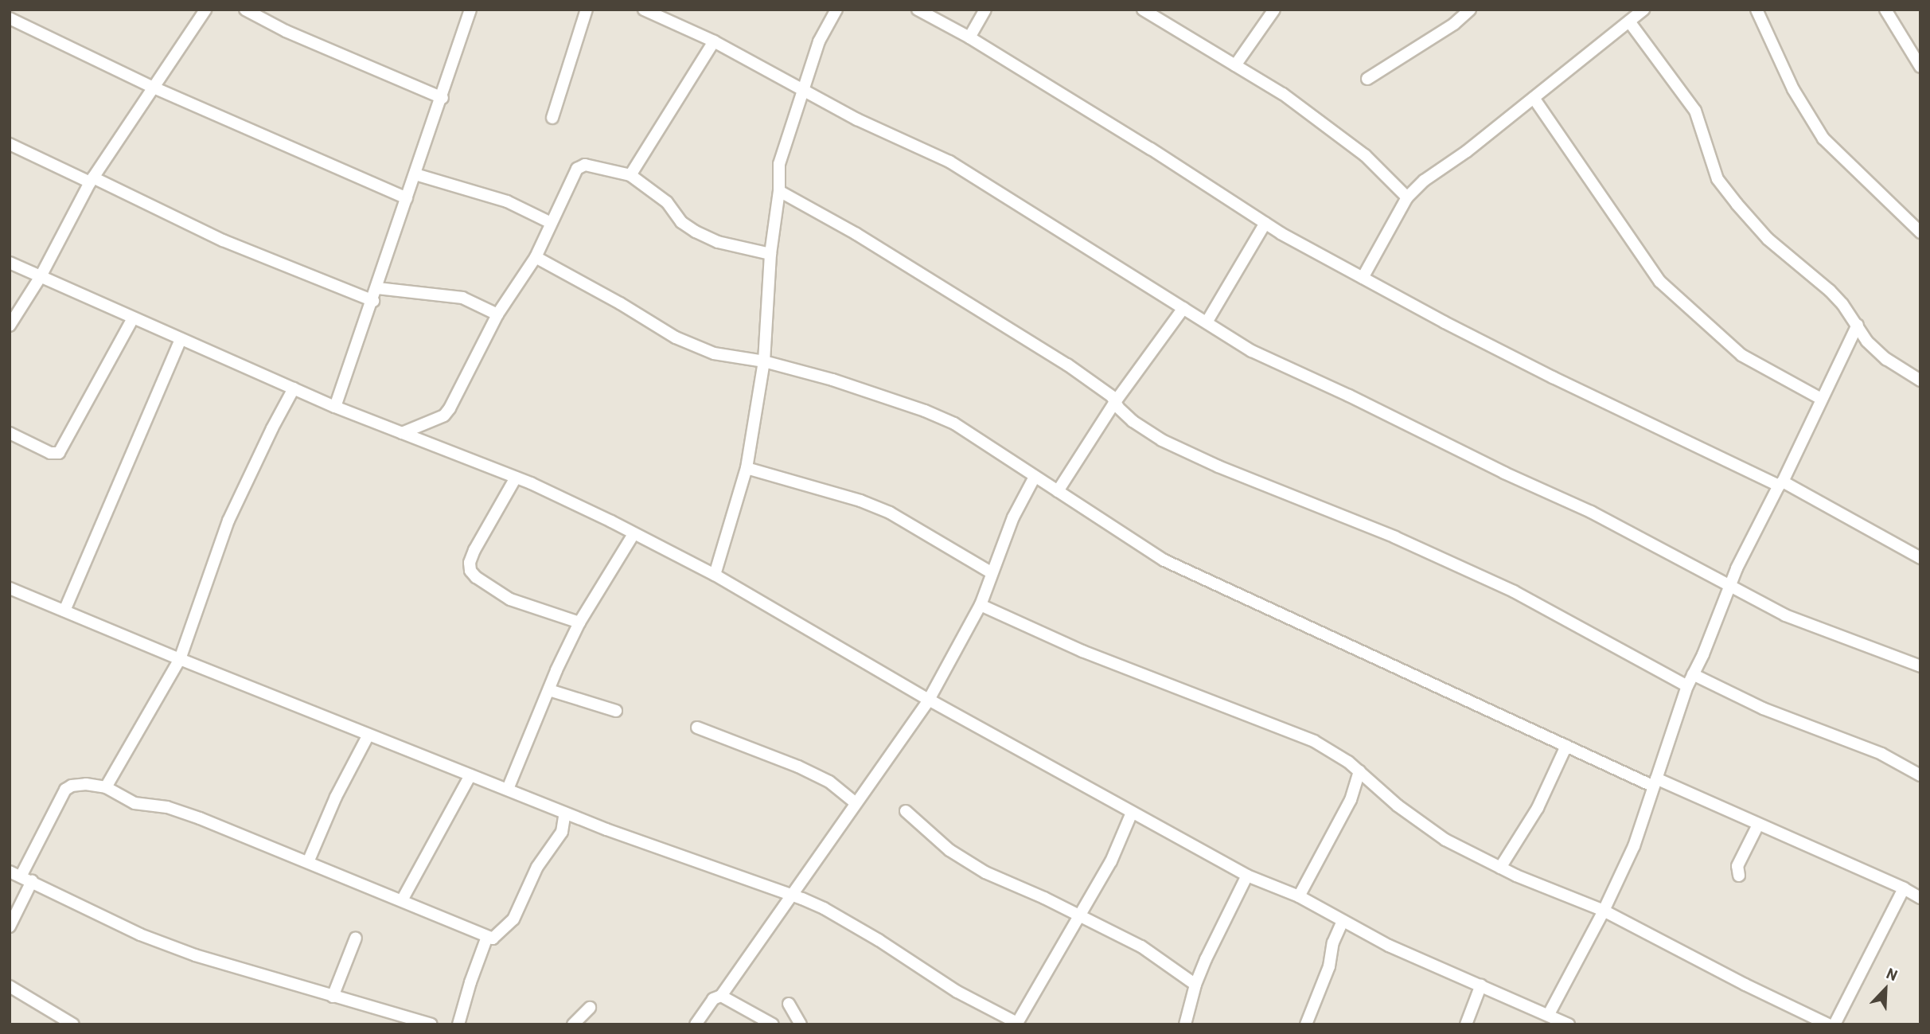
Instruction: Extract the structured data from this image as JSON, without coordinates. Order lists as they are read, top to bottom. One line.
{"north":"top right"}
